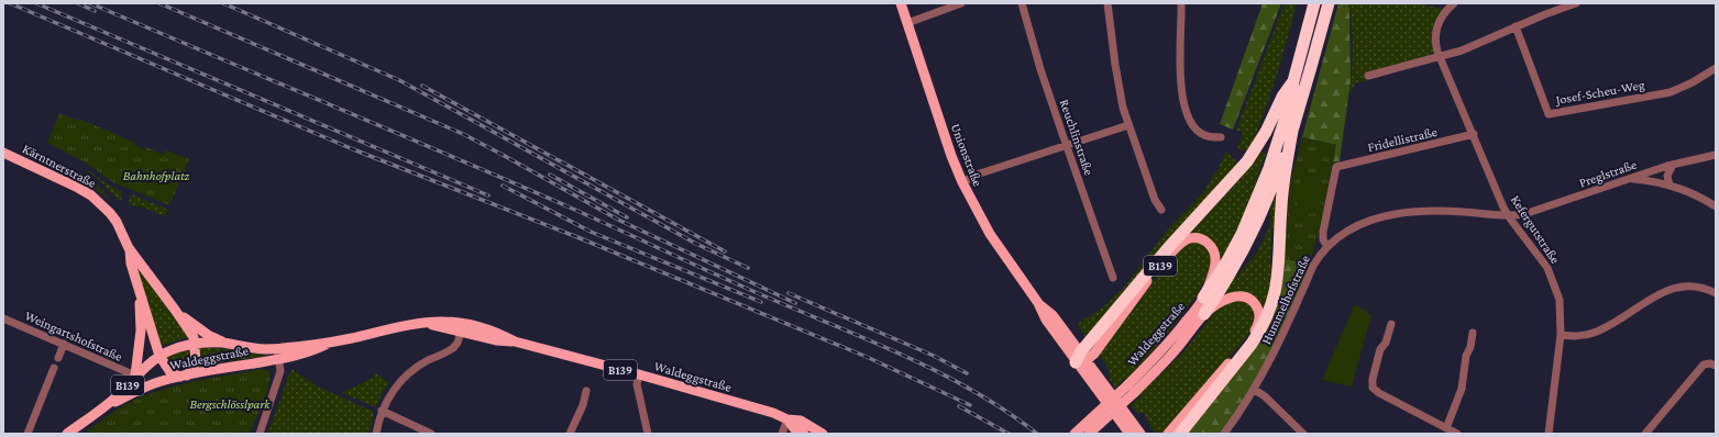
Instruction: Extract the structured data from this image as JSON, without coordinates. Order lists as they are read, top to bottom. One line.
{"streets":{"main road":["Unionstraße","Kärntnerstraße","B139","Waldeggstraße"],"street":["Josef-Scheu-Weg","Reuchlinstraße","Fridellistraße","Preglstraße","Kefergutstraße","Hummelhofstraße","Weingartshofstraße"]},"crossings":[["Fridellistraße","Kefergutstraße"],["Fridellistraße","Hummelhofstraße"],["Unionstraße","B139"],["Kärntnerstraße","Waldeggstraße"],["Kärntnerstraße","Weingartshofstraße"],["Preglstraße","Kefergutstraße"],["Preglstraße","Hummelhofstraße"],["B139","Waldeggstraße"],["Waldeggstraße","Weingartshofstraße"]],"parks":["Bahnhofplatz","Bergschlösslpark"]}
